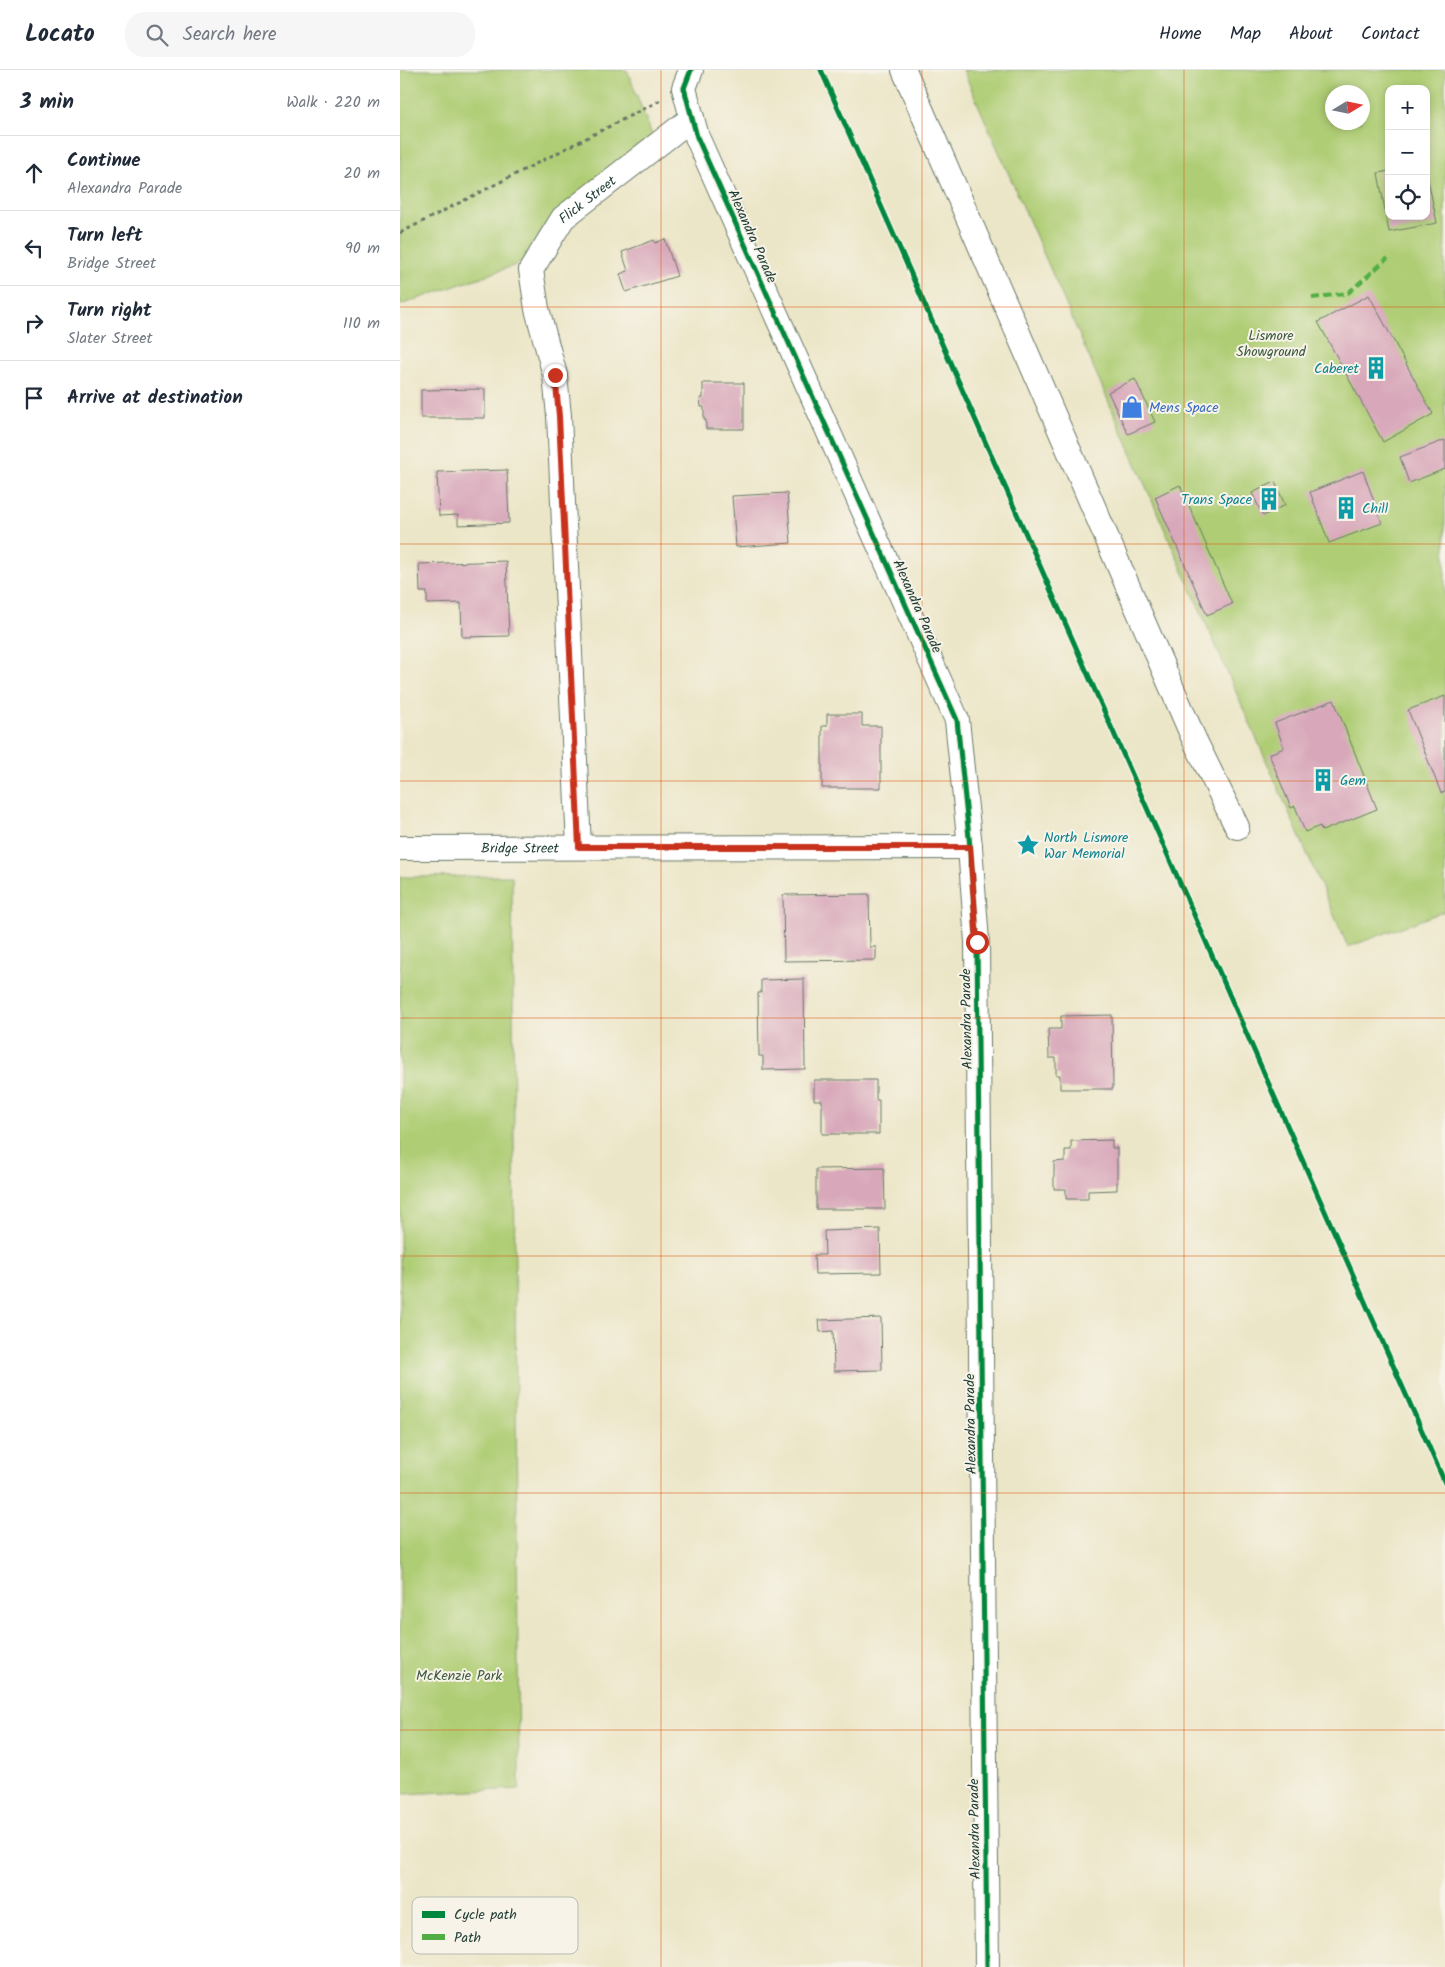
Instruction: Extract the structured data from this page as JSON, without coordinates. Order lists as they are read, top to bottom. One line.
{"streets":{"street":["Flick Street","Alexandra Parade","Bridge Street"]},"crossings":[["Flick Street","Alexandra Parade"],["Flick Street","Bridge Street"],["Alexandra Parade","Bridge Street"]],"parks":["Lismore Showground","McKenzie Park"],"places":{"building":["Caberet","Trans Space","Chill","Gem"],"shop":["Mens Space"],"place":["North Lismore War Memorial"]},"legend":["Cycle path","Path"],"north":"right","page":{"header":"Locato","search":"Search here","nav":["Home","Map","About","Contact"],"heading":["3 min","Walk · 220 m"],"map_buttons":["+","−"],"list":[["Continue","Alexandra Parade","20 m"],["Turn left","Bridge Street","90 m"],["Turn right","Slater Street","110 m"],"Arrive at destination"]}}
